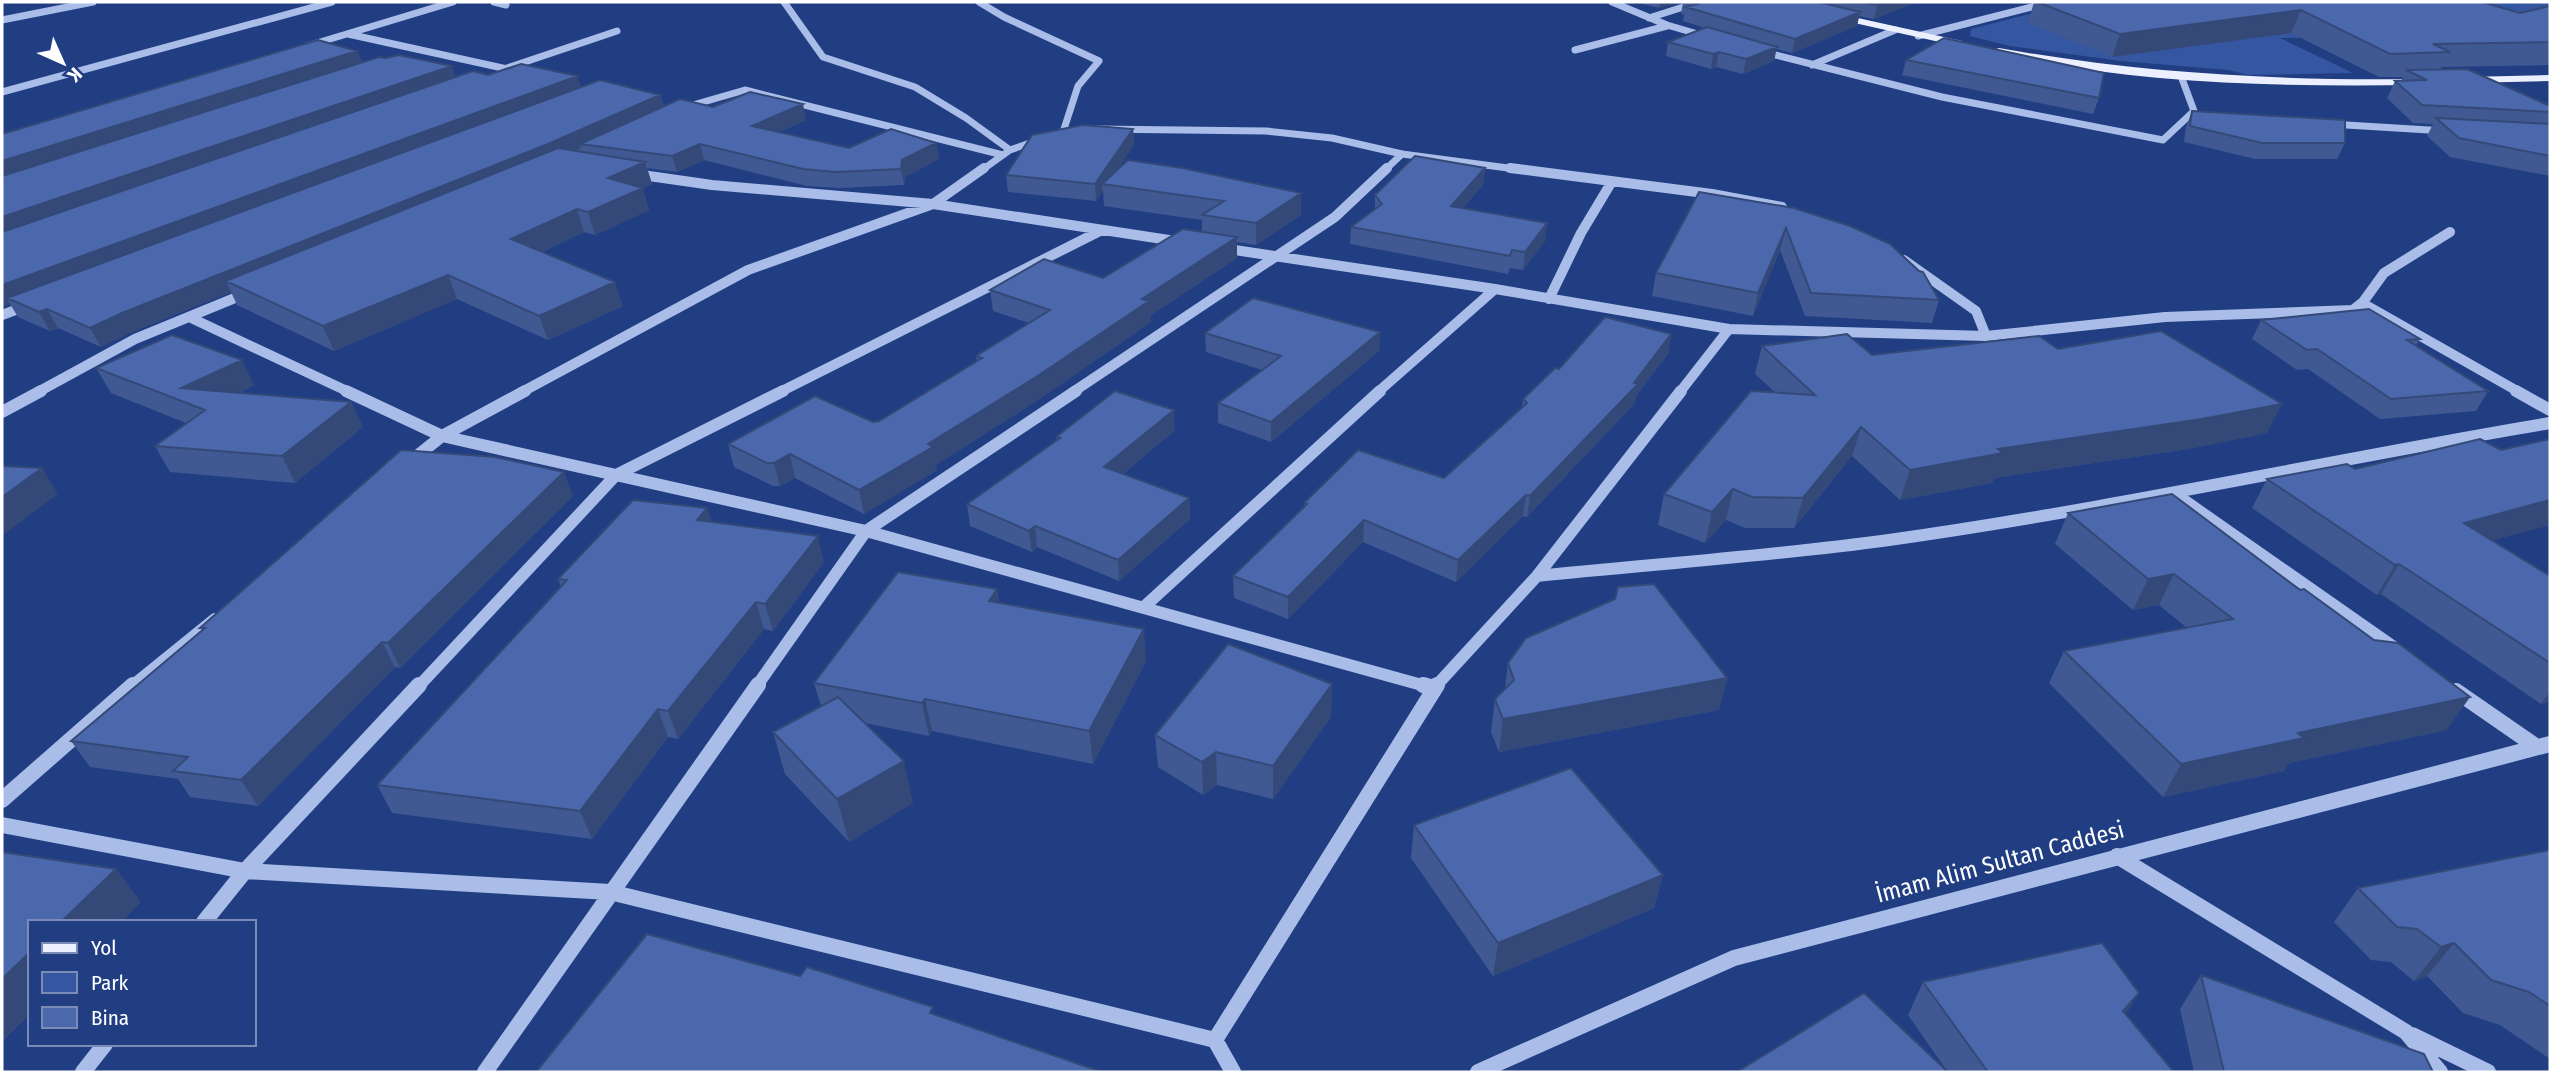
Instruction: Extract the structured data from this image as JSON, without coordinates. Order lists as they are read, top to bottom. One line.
{"streets":{"street":["İmam Alim Sultan Caddesi"]},"legend":["Yol","Park","Bina"],"north":"bottom right"}
